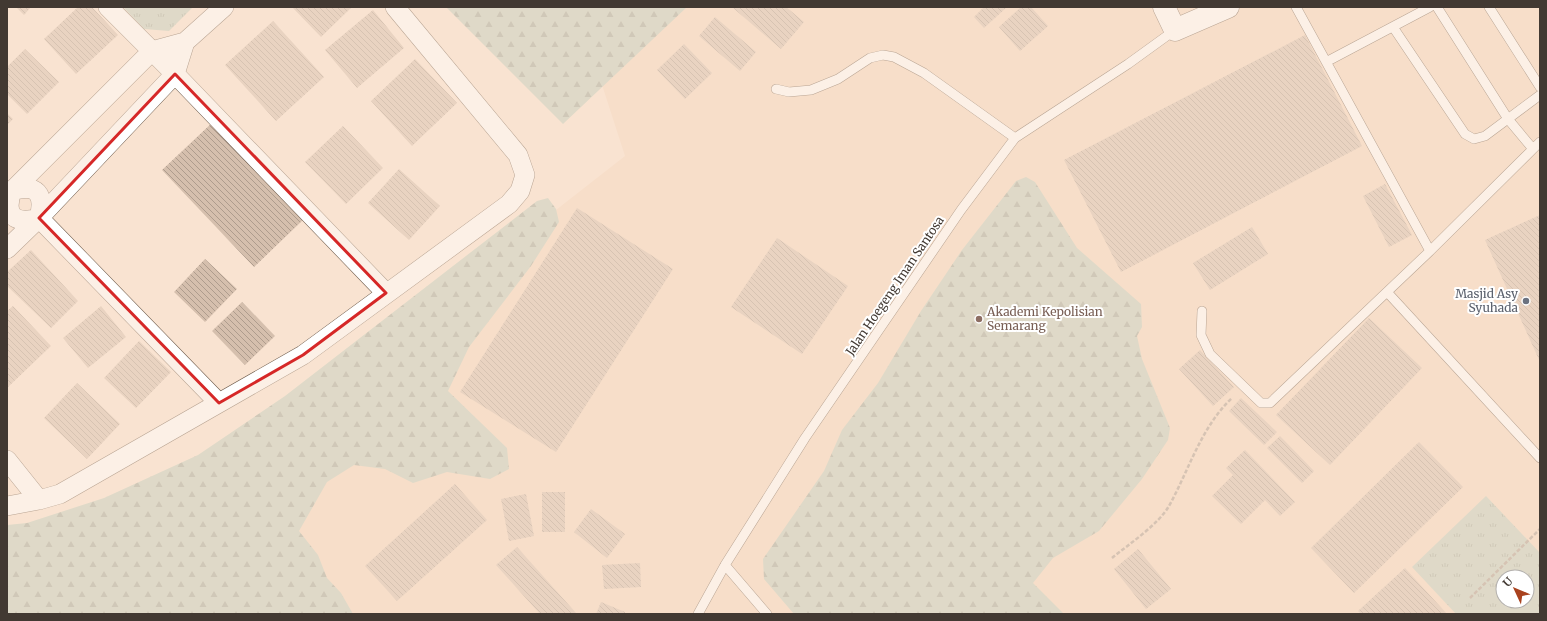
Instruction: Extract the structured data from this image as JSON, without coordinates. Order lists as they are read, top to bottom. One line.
{"streets":{"lane":["Jalan Hoegeng Iman Santosa"]},"places":["Masjid Asy Syuhada","Akademi Kepolisian Semarang"],"north":"top left"}
